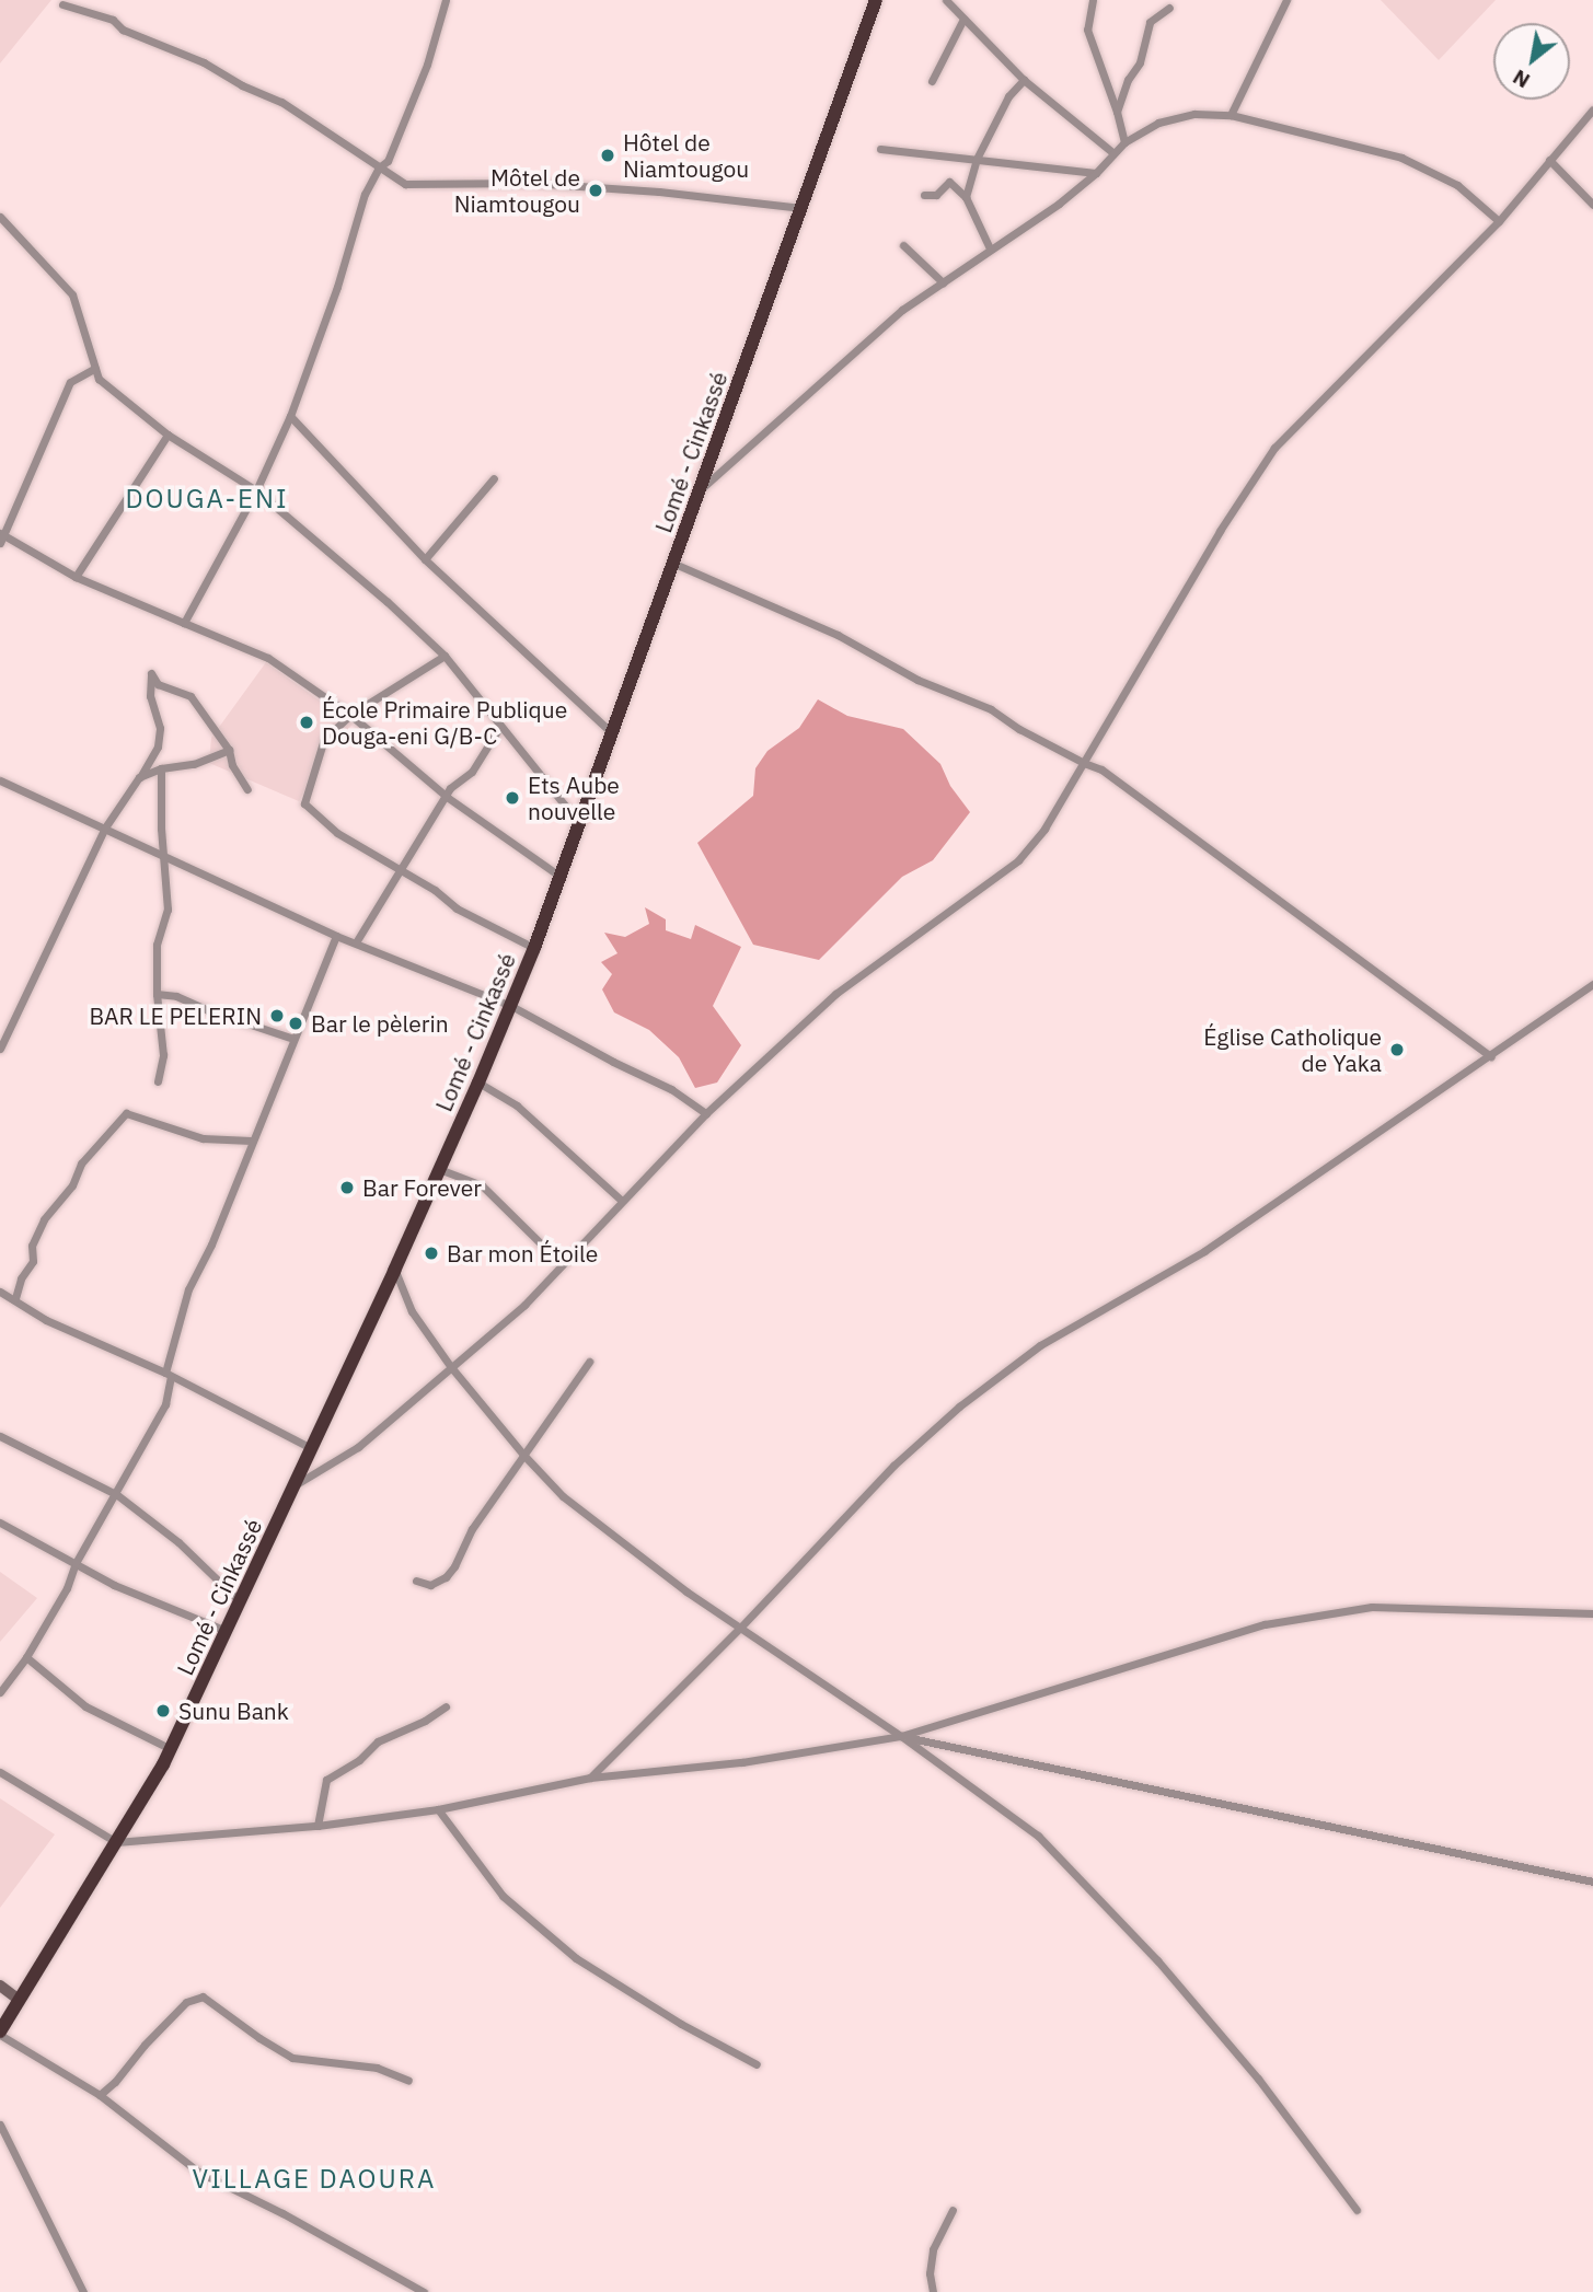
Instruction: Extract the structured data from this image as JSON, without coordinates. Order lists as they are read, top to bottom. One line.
{"streets":{"highway":["Lomé - Cinkassé"]},"districts":["DOUGA-ENI","VILLAGE DAOURA"],"places":["Hôtel de Niamtougou","Môtel de Niamtougou","École Primaire Publique Douga-eni G/B-C","Ets Aube nouvelle","BAR LE PELERIN","Bar le pèlerin","Église Catholique de Yaka","Bar Forever","Bar mon Étoile","Sunu Bank"],"north":"bottom left"}
